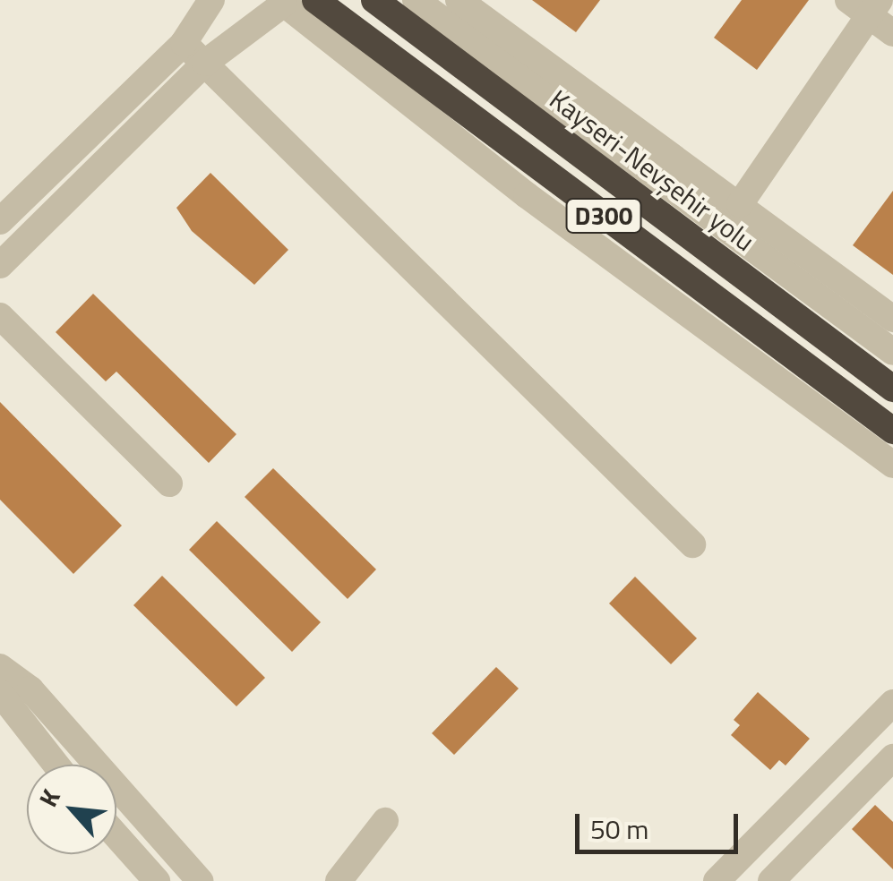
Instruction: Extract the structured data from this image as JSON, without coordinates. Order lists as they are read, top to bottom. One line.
{"streets":{"highway":["Kayseri-Nevşehir yolu","D300"]},"scale_bar":"50 m","north":"top left"}
